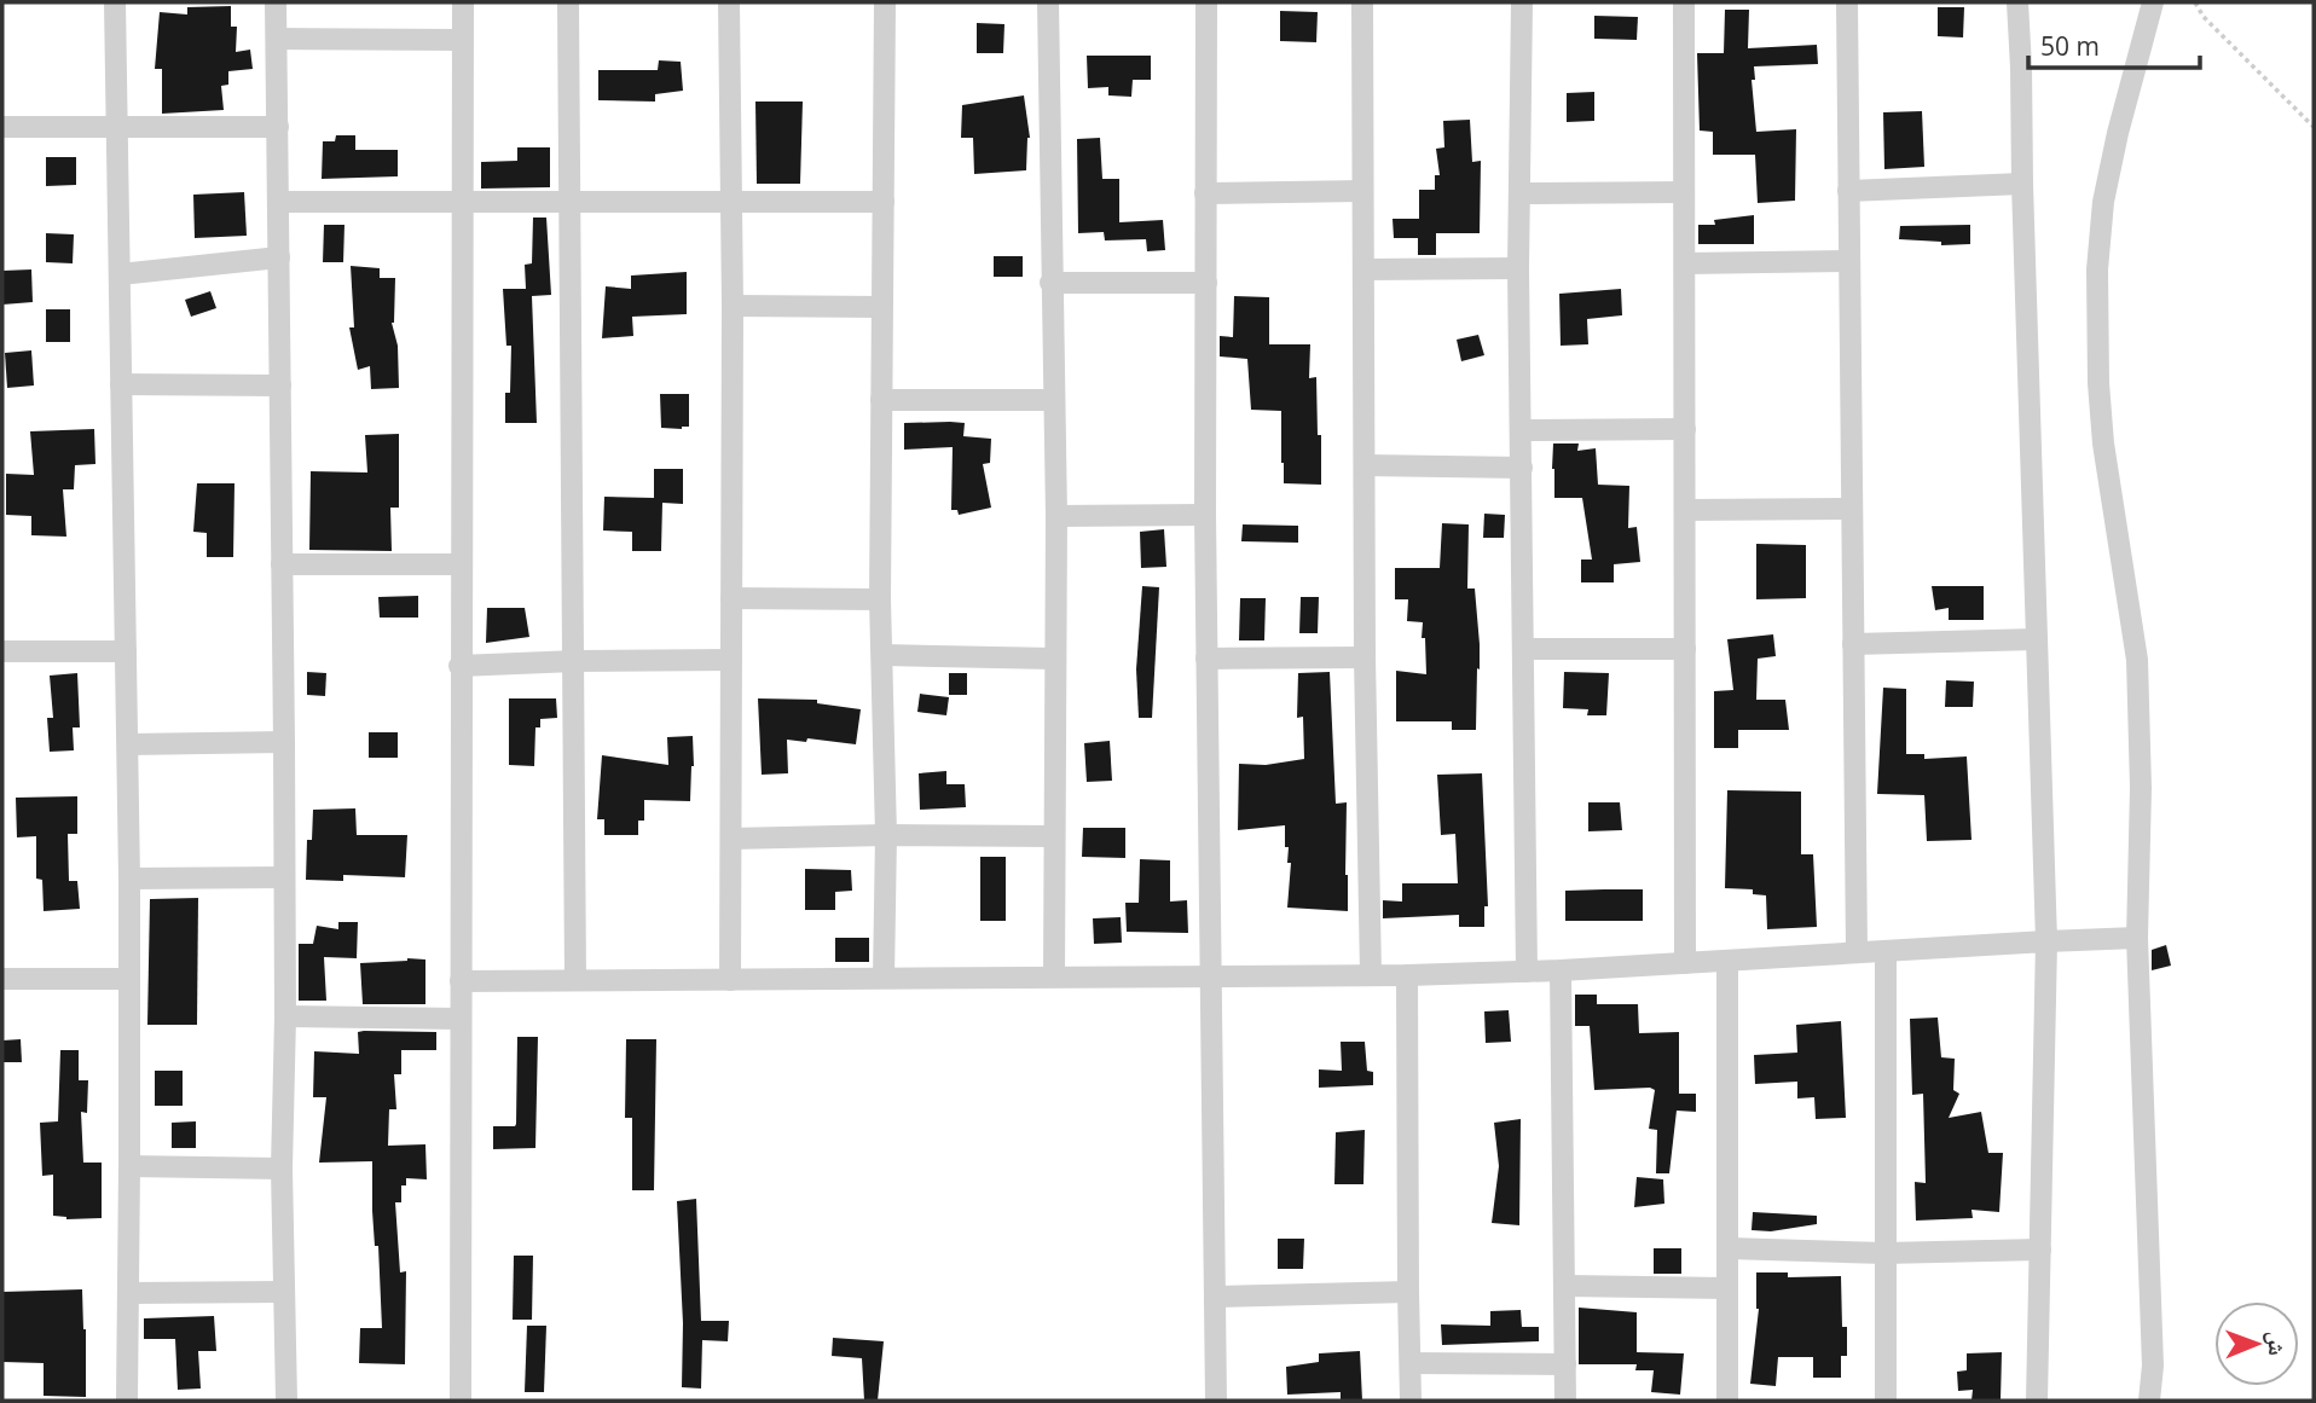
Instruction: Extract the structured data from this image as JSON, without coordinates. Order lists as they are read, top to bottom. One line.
{"scale_bar":"50 m","north":"right"}
